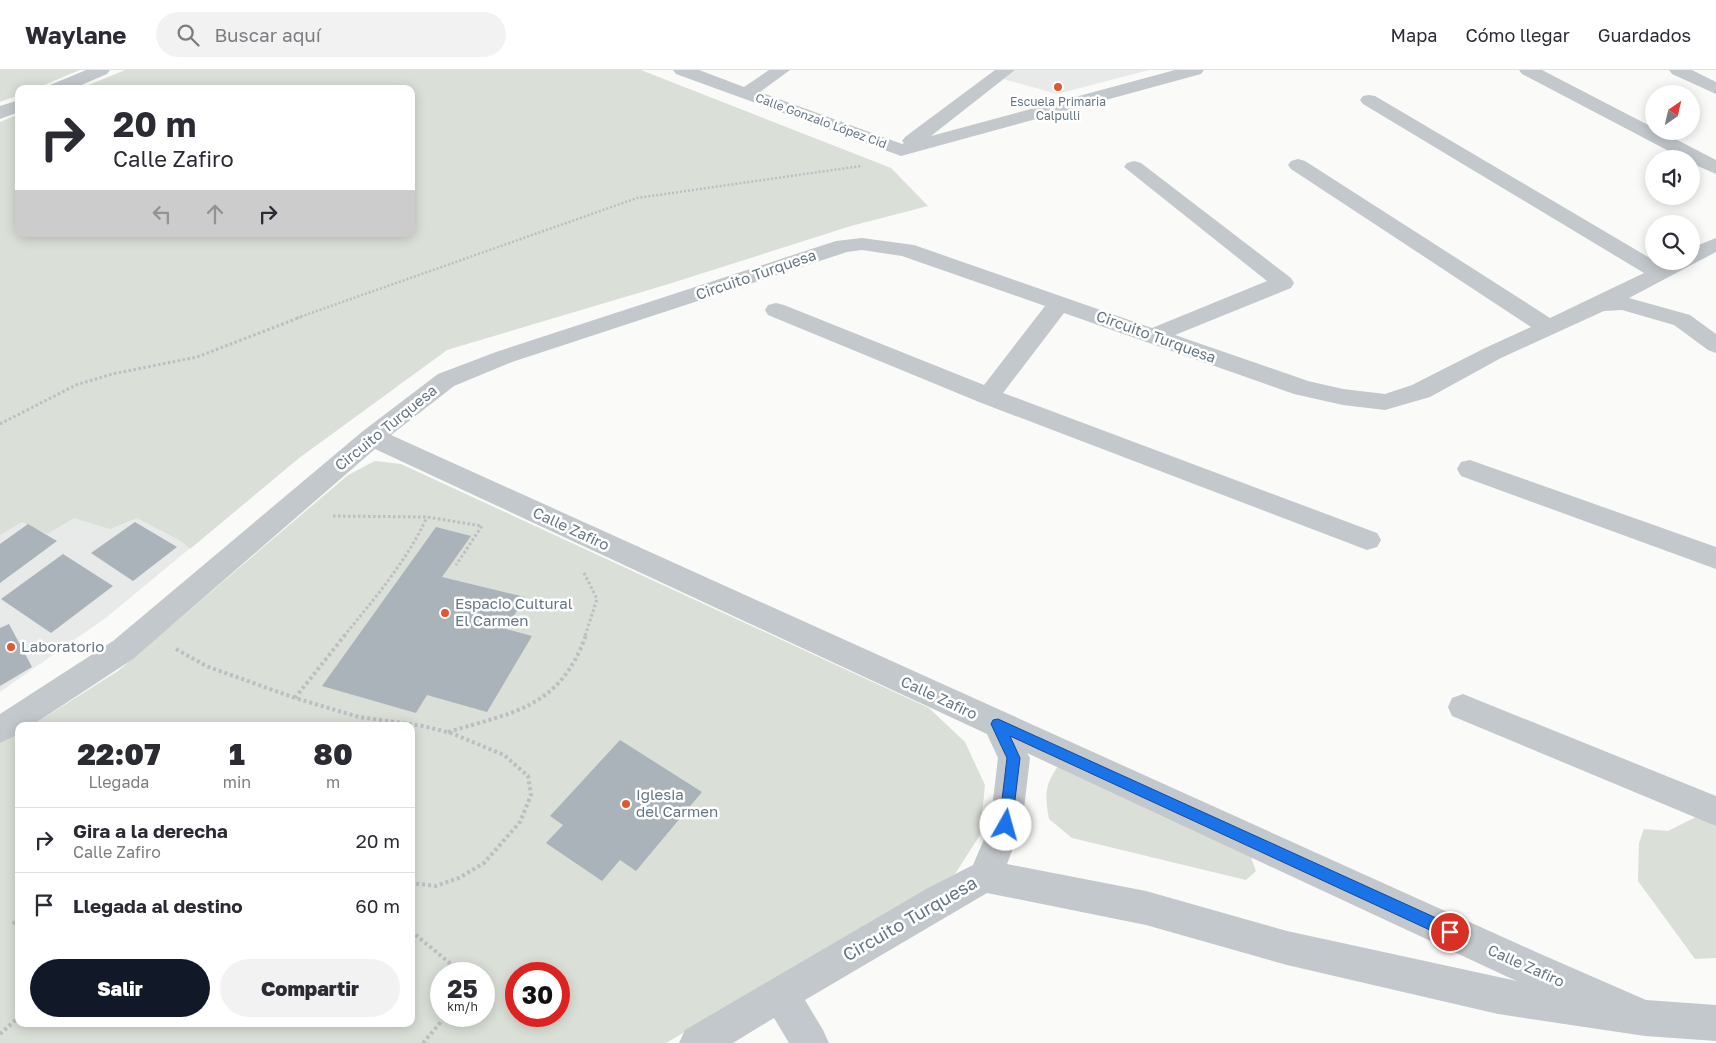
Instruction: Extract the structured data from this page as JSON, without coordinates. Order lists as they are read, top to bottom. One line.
{"streets":{"street":["Calle Gonzalo López Cid","Circuito Turquesa","Calle Zafiro"]},"crossings":[["Circuito Turquesa","Calle Zafiro"]],"places":["Escuela Primaria Calpulli","Espacio Cultural El Carmen","Laboratorio","Iglesia del Carmen"],"north":"top right","page":{"header":"Waylane","search":"Buscar aquí","nav":["Mapa","Cómo llegar","Guardados"],"turn":["20 m","Calle Zafiro"],"eta":["22:07","Llegada","1","min","80","m"],"list":[{"name":"Gira a la derecha","note":"Calle Zafiro","value":"20 m"},{"name":"Llegada al destino","value":"60 m"}],"buttons":["Salir","Compartir"],"speed":"25 km/h","limit":"30"}}
